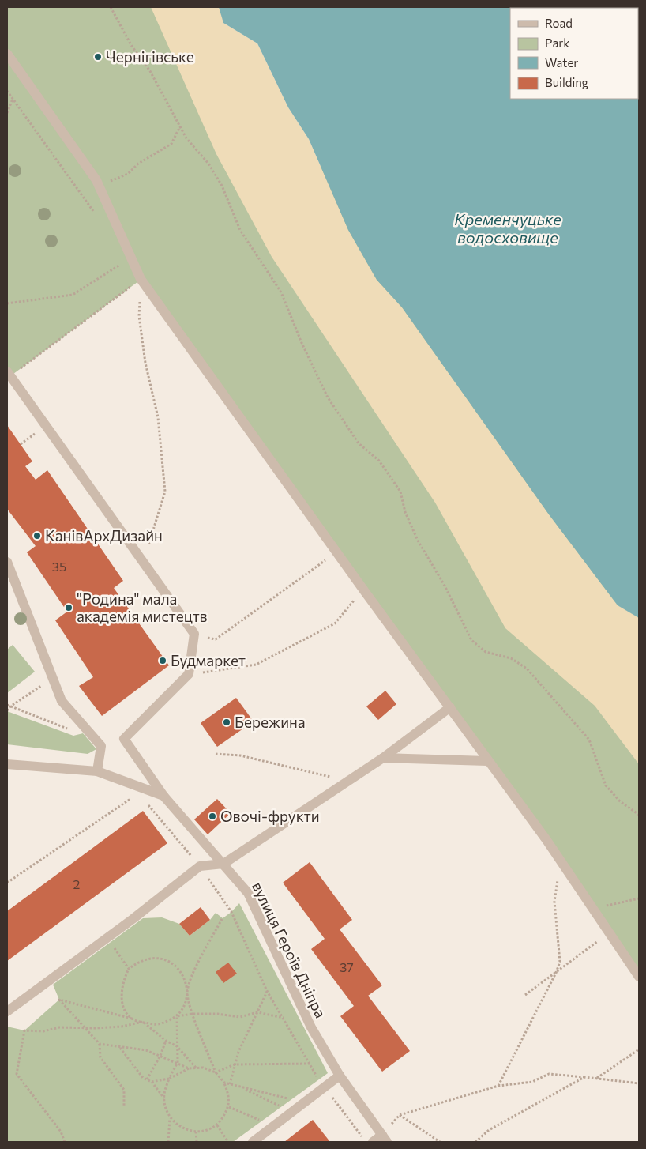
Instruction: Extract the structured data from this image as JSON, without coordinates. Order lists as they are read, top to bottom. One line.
{"streets":{"street":["вулиця Героїв Дніпра"]},"water":["Кременчуцьке водосховище"],"places":["Чернігівське","КанівАрхДизайн","\"Родина\" мала академія мистецтв","Будмаркет","Бережина","Овочі-фрукти"],"house_numbers":["35","2","37"],"legend":["Road","Park","Water","Building"]}
